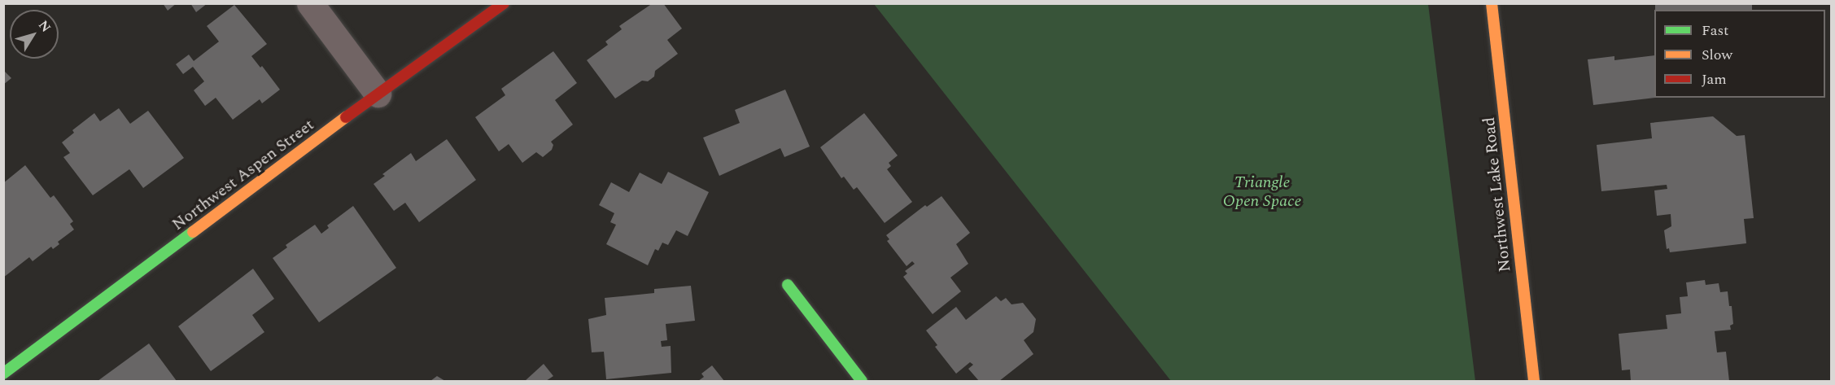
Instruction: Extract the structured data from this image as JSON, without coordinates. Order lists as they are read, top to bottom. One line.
{"streets":{"street":["Northwest Aspen Street","Northwest Lake Road"]},"parks":["Triangle Open Space"],"legend":["Fast","Slow","Jam"],"north":"top right"}
